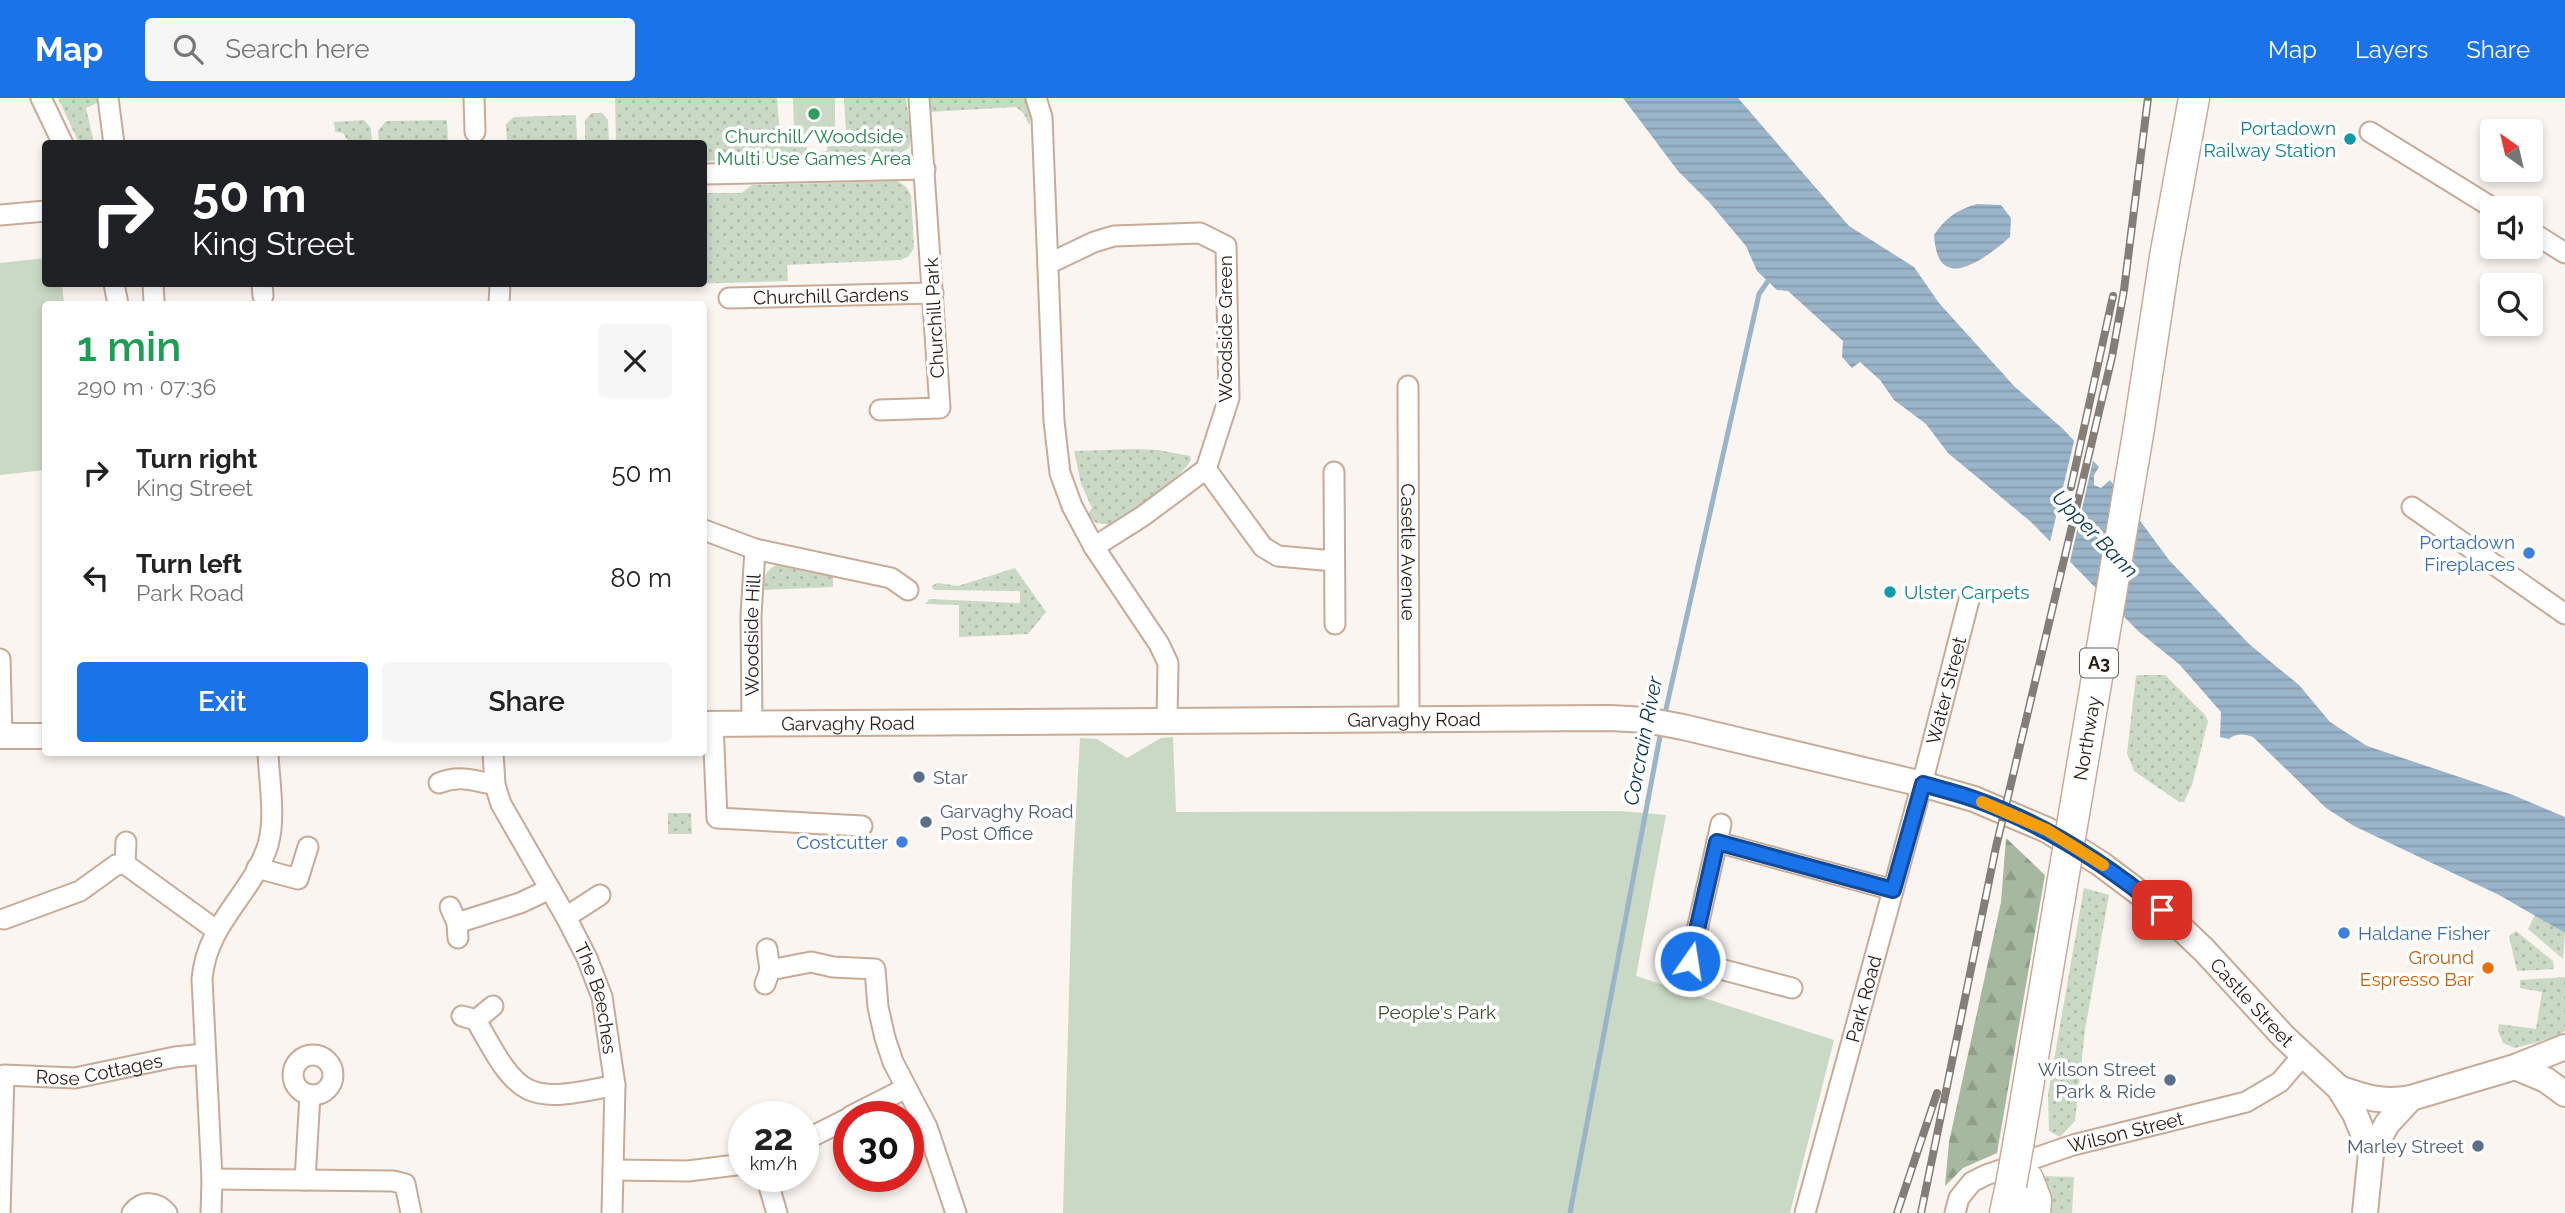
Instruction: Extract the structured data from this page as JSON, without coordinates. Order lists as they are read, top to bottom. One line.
{"streets":{"highway":["A3","Northway"],"main road":["Garvaghy Road","Castle Street"],"street":["Churchill Gardens","Churchill Park","Woodside Green","Casetle Avenue","Woodside Hill","Water Street","Park Road","The Beeches","Rose Cottages","Wilson Street"]},"crossings":[["Churchill Gardens","Churchill Park"],["Casetle Avenue","Garvaghy Road"],["Woodside Hill","Garvaghy Road"],["Water Street","Garvaghy Road"],["Water Street","Park Road"],["Garvaghy Road","Park Road"],["Garvaghy Road","Castle Street"],["Castle Street","Wilson Street"]],"water":["Upper Bann","Corcrain River"],"parks":["People's Park"],"places":["Churchill/Woodside Multi Use Games Area","Portadown Railway Station","Portadown Fireplaces","Ulster Carpets","Star","Garvaghy Road Post Office","Costcutter","Haldane Fisher","Ground Espresso Bar","Wilson Street Park & Ride","Marley Street"],"north":"top left","page":{"header":"Map","search":"Search here","nav":["Map","Layers","Share"],"turn":["50 m","King Street"],"heading":["1 min","290 m · 07:36"],"list":[{"name":"Turn right","note":"King Street","value":"50 m"},{"name":"Turn left","note":"Park Road","value":"80 m"}],"buttons":["Exit","Share"],"speed":"22 km/h","limit":"30"}}
